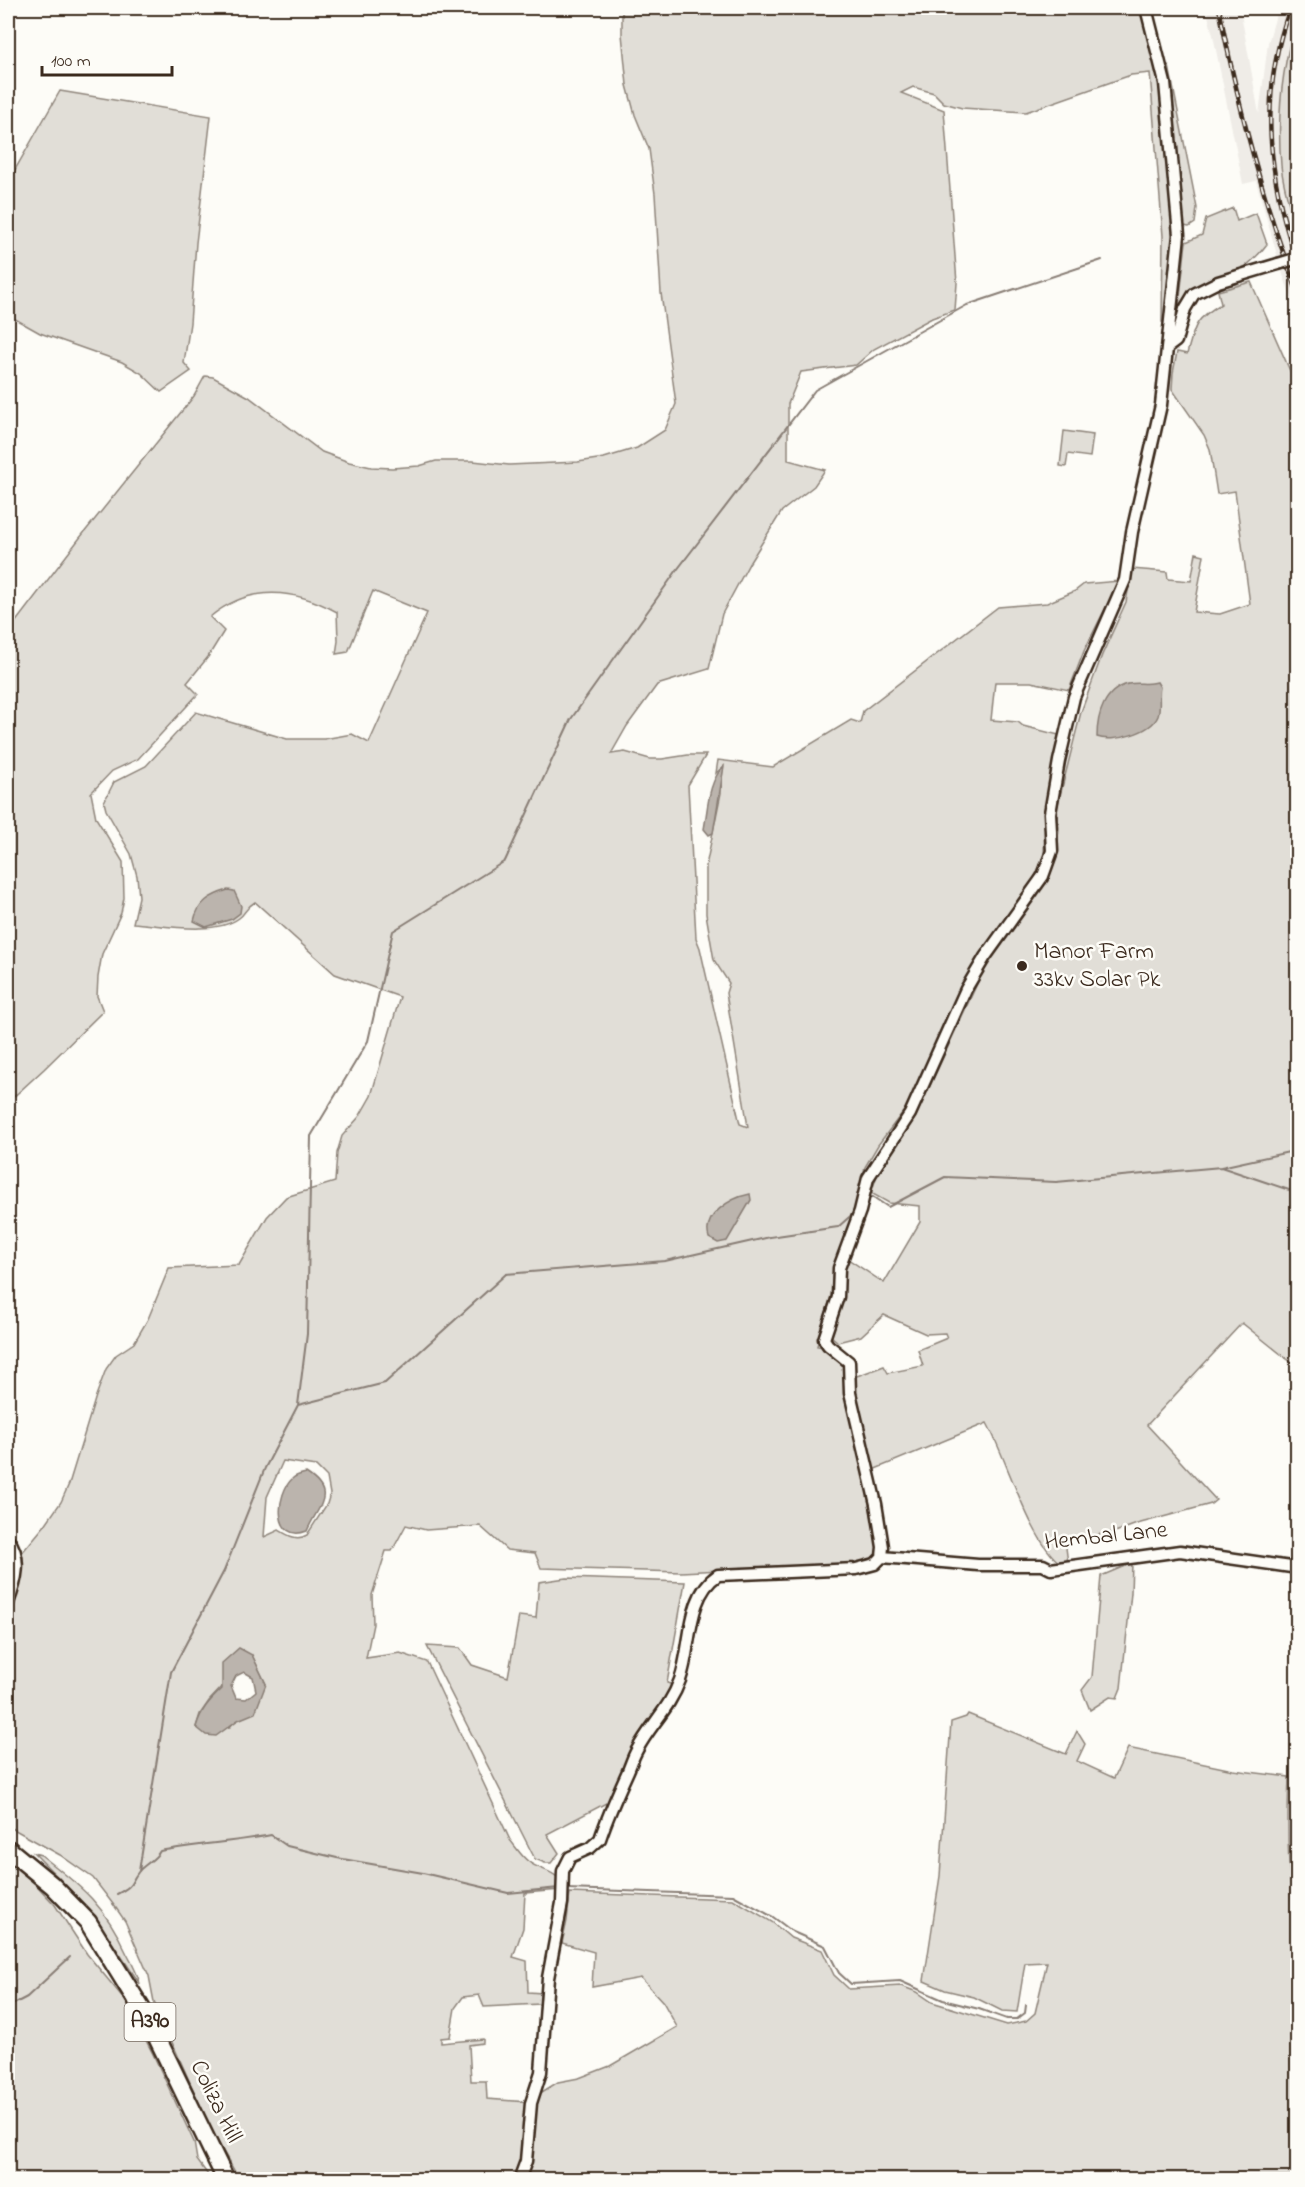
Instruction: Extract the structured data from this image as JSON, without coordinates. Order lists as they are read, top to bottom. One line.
{"streets":{"highway":["A390","Coliza Hill"],"street":["Hembal Lane"]},"places":["Manor Farm 33kv Solar Pk"],"scale_bar":"100 m"}
